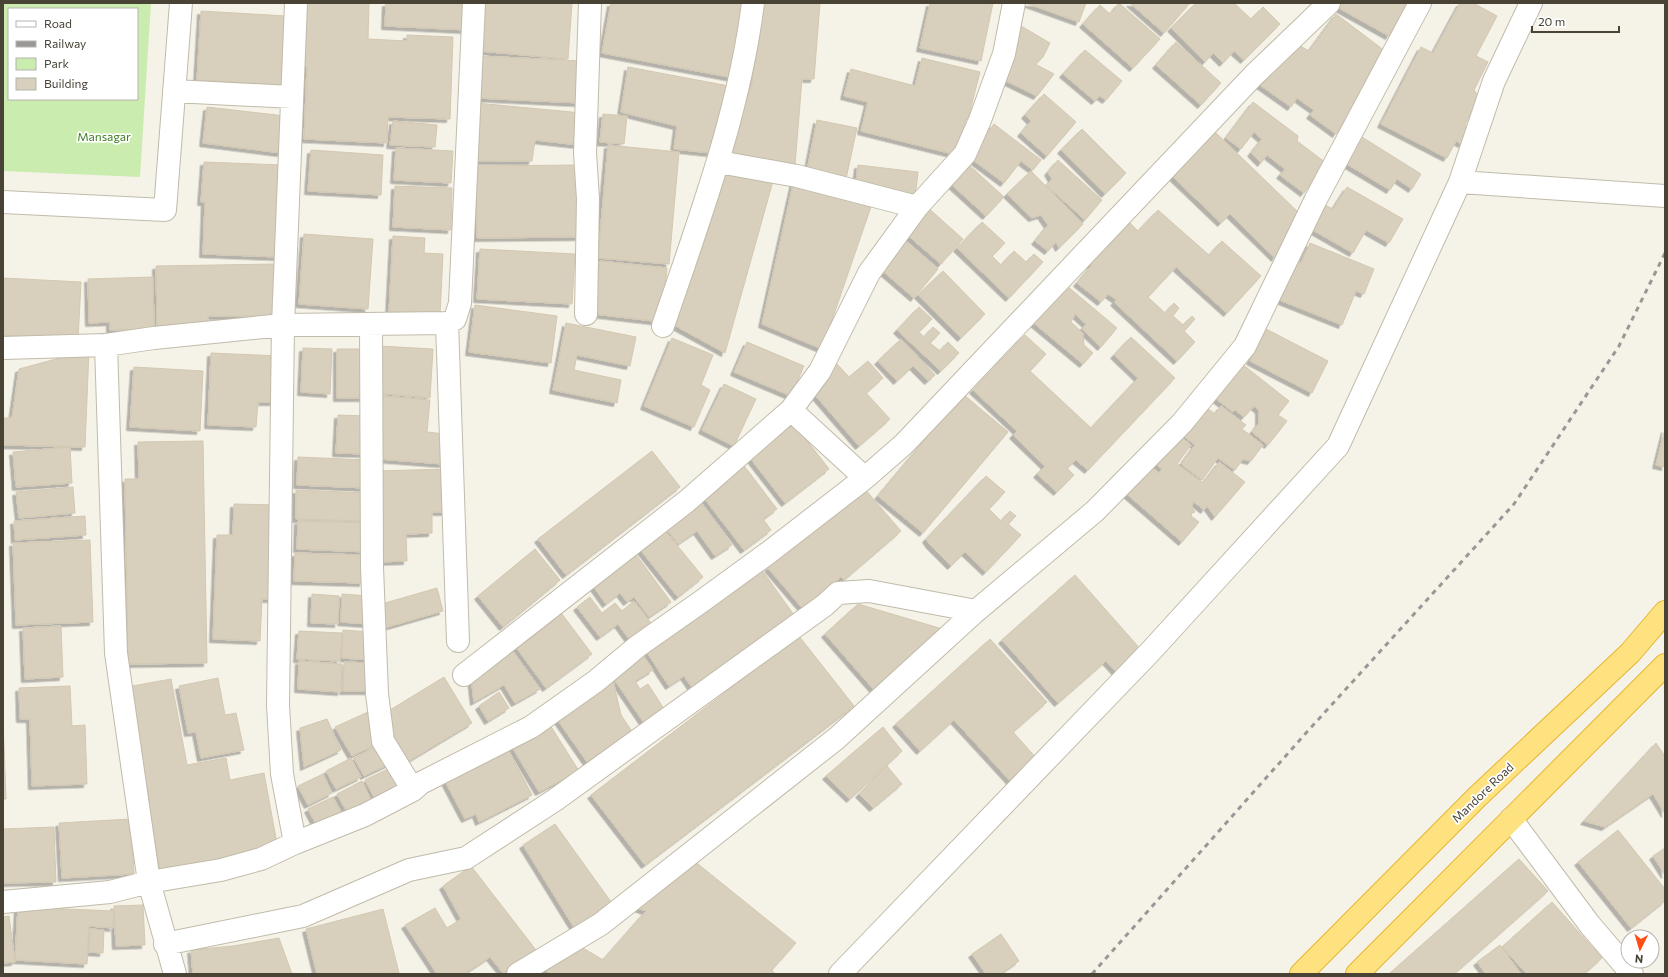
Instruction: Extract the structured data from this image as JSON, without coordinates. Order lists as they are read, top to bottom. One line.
{"streets":{"highway":["Mandore Road"]},"parks":["Mansagar"],"legend":["Road","Railway","Park","Building"],"scale_bar":"20 m","north":"bottom"}
